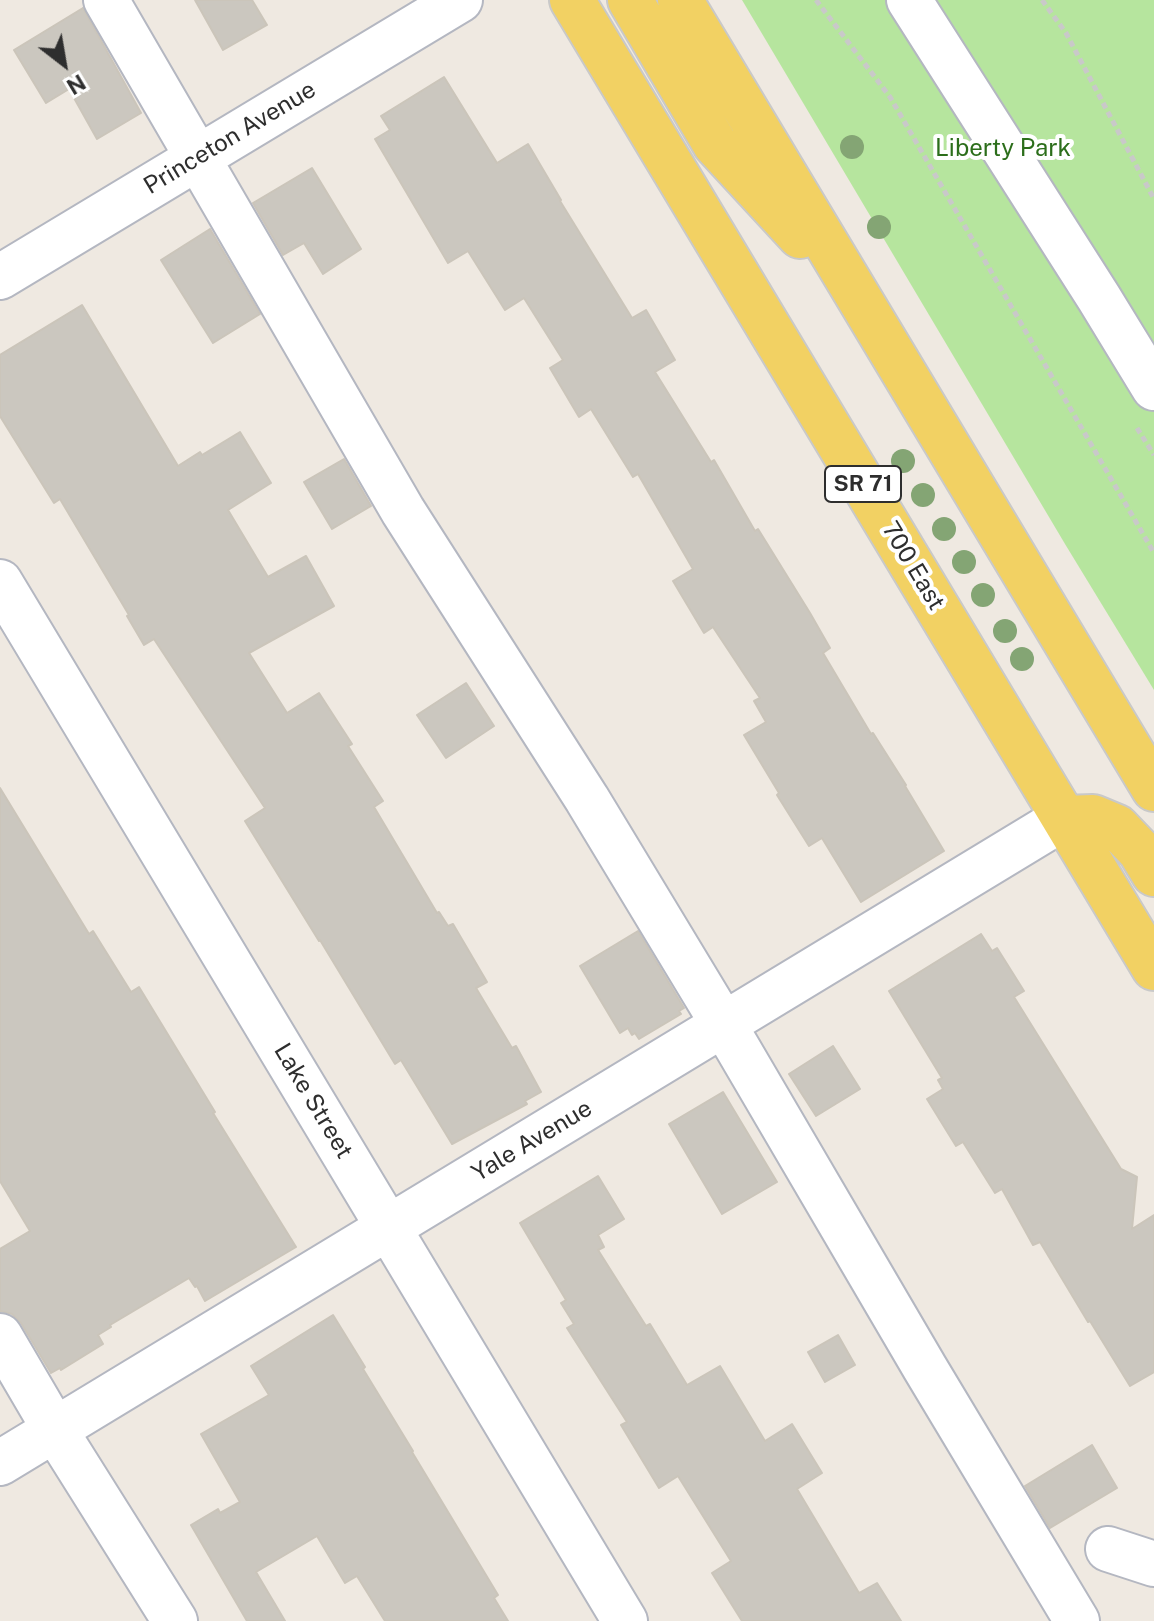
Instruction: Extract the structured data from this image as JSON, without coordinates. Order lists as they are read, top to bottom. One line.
{"streets":{"main road":["SR 71","700 East"],"street":["Princeton Avenue","Lake Street","Yale Avenue"]},"crossings":[["700 East","Yale Avenue"],["Lake Street","Yale Avenue"]],"parks":["Liberty Park"],"north":"bottom right"}
